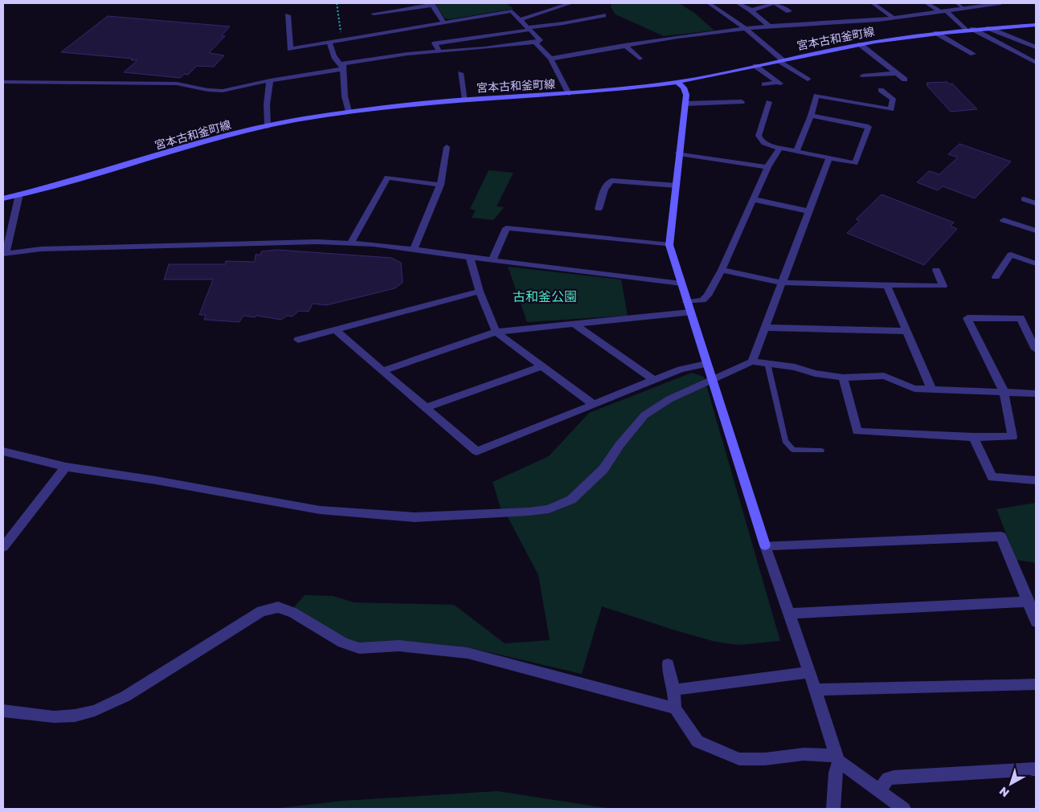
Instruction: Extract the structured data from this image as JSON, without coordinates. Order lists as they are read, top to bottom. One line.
{"streets":{"street":["宮本古和釜町線"]},"parks":["古和釜公園"],"north":"bottom left"}
